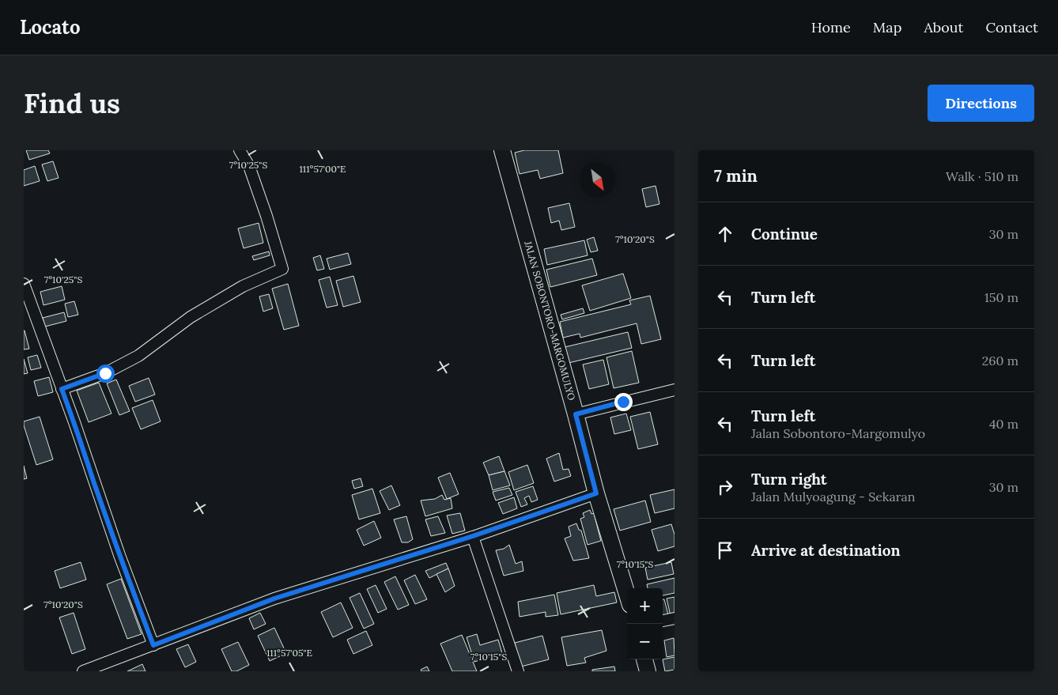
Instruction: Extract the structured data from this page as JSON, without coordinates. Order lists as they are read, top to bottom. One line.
{"streets":{"street":["JALAN SOBONTORO-MARGOMULYO"]},"north":"bottom right","page":{"header":"Locato","nav":["Home","Map","About","Contact"],"buttons":"Directions","title":"Find us","heading":["7 min","Walk · 510 m"],"list":[["Continue","30 m"],["Turn left","150 m"],["Turn left","260 m"],["Turn left","Jalan Sobontoro-Margomulyo","40 m"],["Turn right","Jalan Mulyoagung - Sekaran","30 m"],"Arrive at destination"],"map_buttons":["+","−"]},"coordinates":["7°10'25\"S","111°57'00\"E","7°10'20\"S","7°10'15\"S","111°57'05\"E"]}
